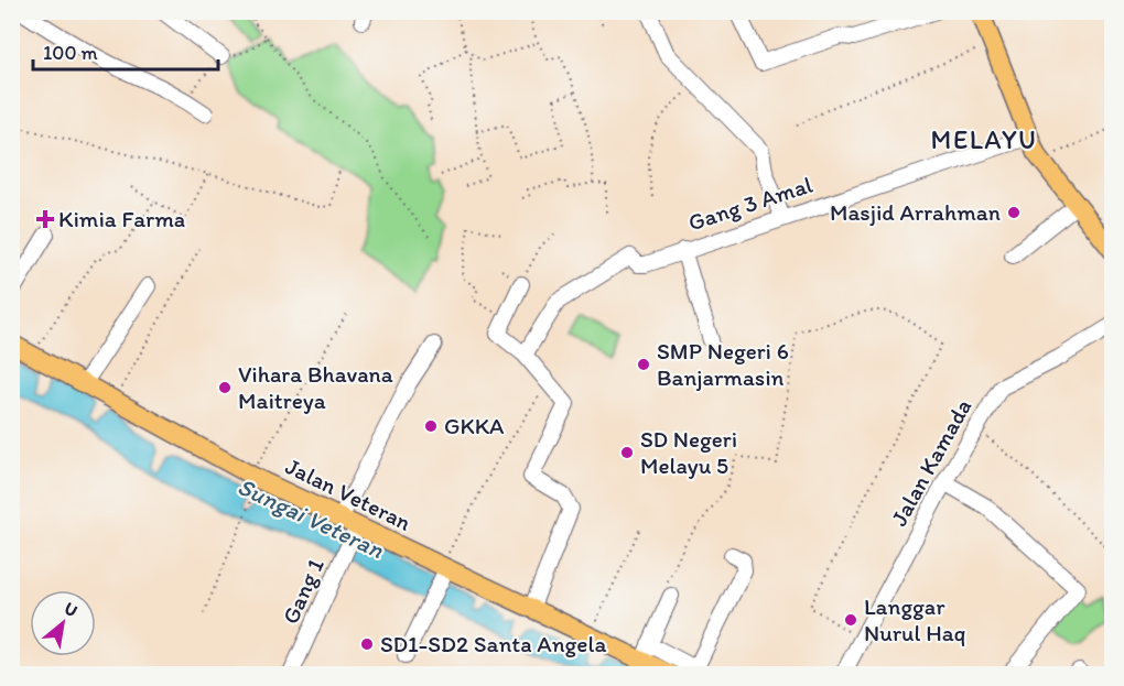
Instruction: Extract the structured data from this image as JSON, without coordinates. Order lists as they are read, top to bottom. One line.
{"streets":{"main road":["Jalan Veteran"],"street":["Gang 3 Amal","Jalan Kamada","Gang 1"]},"crossings":[["Jalan Veteran","Gang 1"]],"districts":["MELAYU"],"water":["Sungai Veteran"],"places":{"other":["Masjid Arrahman","SMP Negeri 6 Banjarmasin","Vihara Bhavana Maitreya","GKKA","SD Negeri Melayu 5","Langgar Nurul Haq","SD1-SD2 Santa Angela"],"health":["Kimia Farma"]},"scale_bar":"100 m","north":"top right"}
